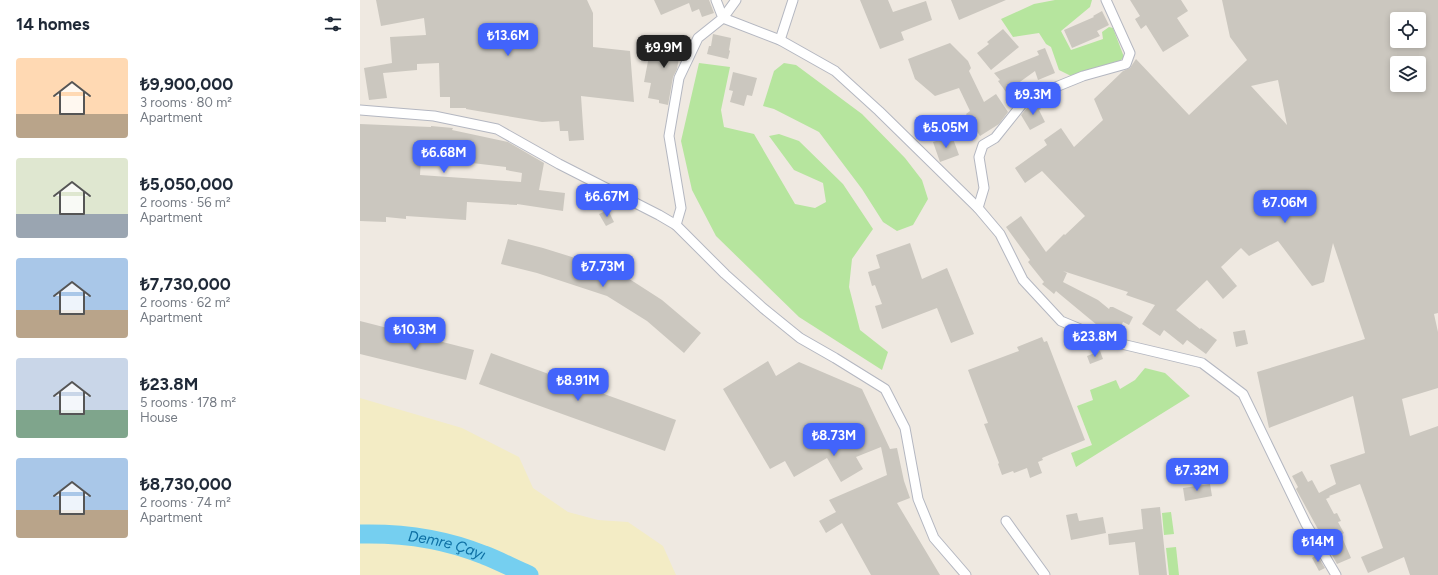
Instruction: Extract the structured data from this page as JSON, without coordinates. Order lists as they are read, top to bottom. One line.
{"water":["Demre Çayı"],"page":{"heading":"14 homes","price":["₺13.6M","₺9.9M","₺9.3M","₺5.05M","₺6.68M","₺6.67M","₺7.06M","₺7.73M","₺10.3M","₺23.8M","₺8.91M","₺8.73M","₺7.32M","₺14M"],"list":[{"name":"₺9,900,000","note":"3 rooms · 80 m² · Apartment"},{"name":"₺5,050,000","note":"2 rooms · 56 m² · Apartment"},{"name":"₺7,730,000","note":"2 rooms · 62 m² · Apartment"},{"name":"₺23.8M","note":"5 rooms · 178 m² · House"},{"name":"₺8,730,000","note":"2 rooms · 74 m² · Apartment"}]}}
